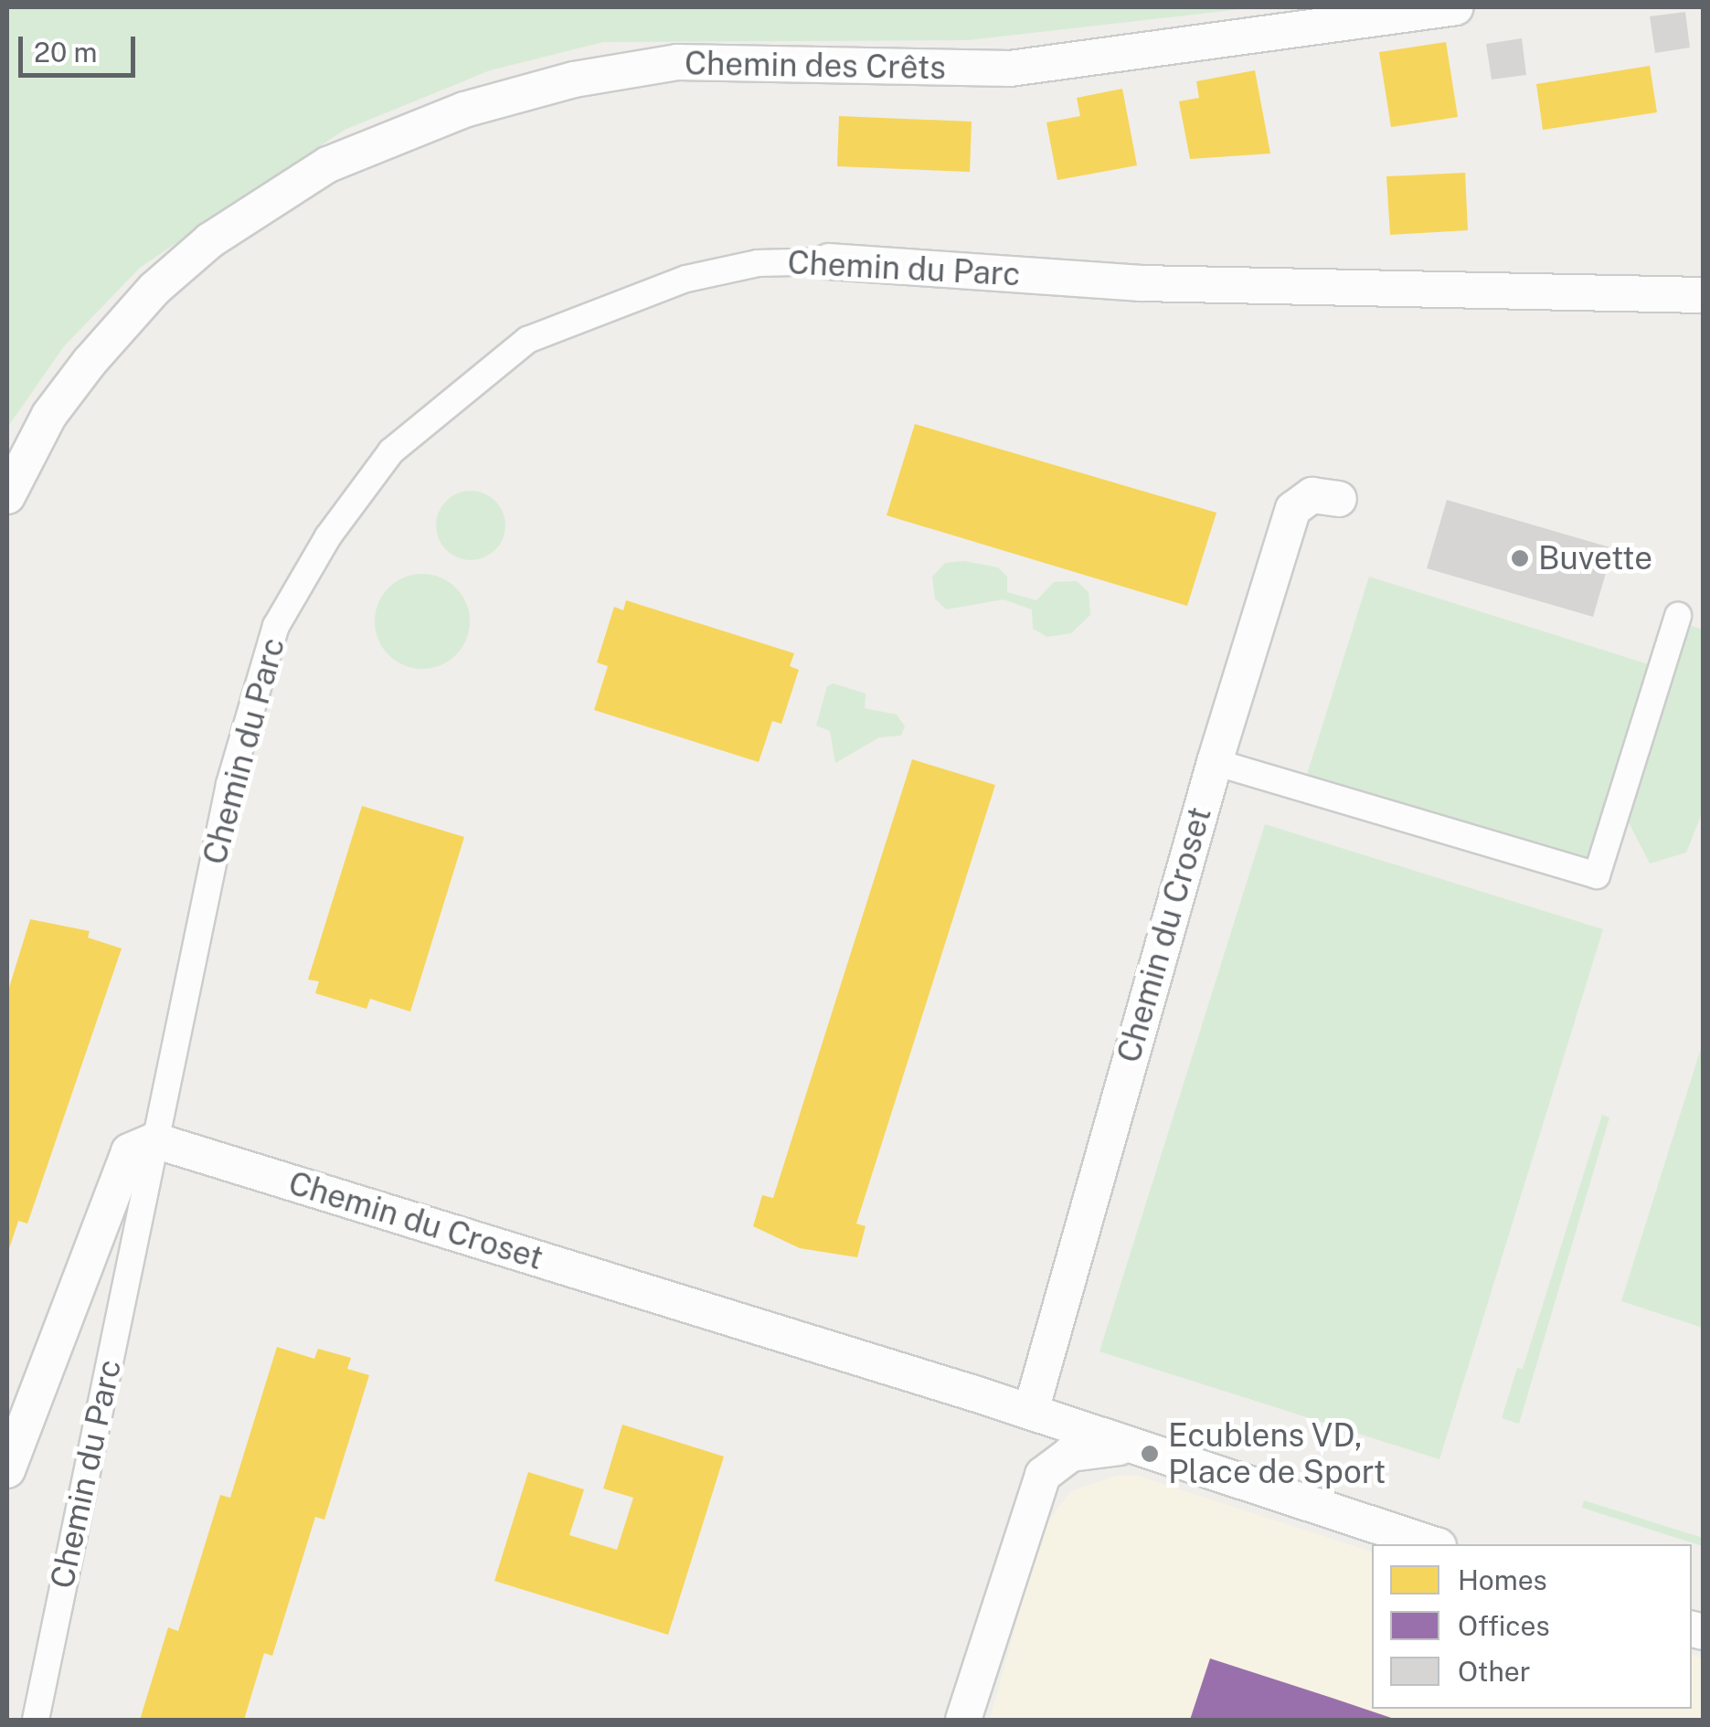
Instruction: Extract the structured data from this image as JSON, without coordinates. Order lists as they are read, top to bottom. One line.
{"streets":{"street":["Chemin des Crêts","Chemin du Parc","Chemin du Croset"]},"crossings":[["Chemin du Parc","Chemin du Croset"]],"places":["Buvette","Ecublens VD, Place de Sport"],"legend":["Homes","Offices","Other"],"scale_bar":"20 m"}
